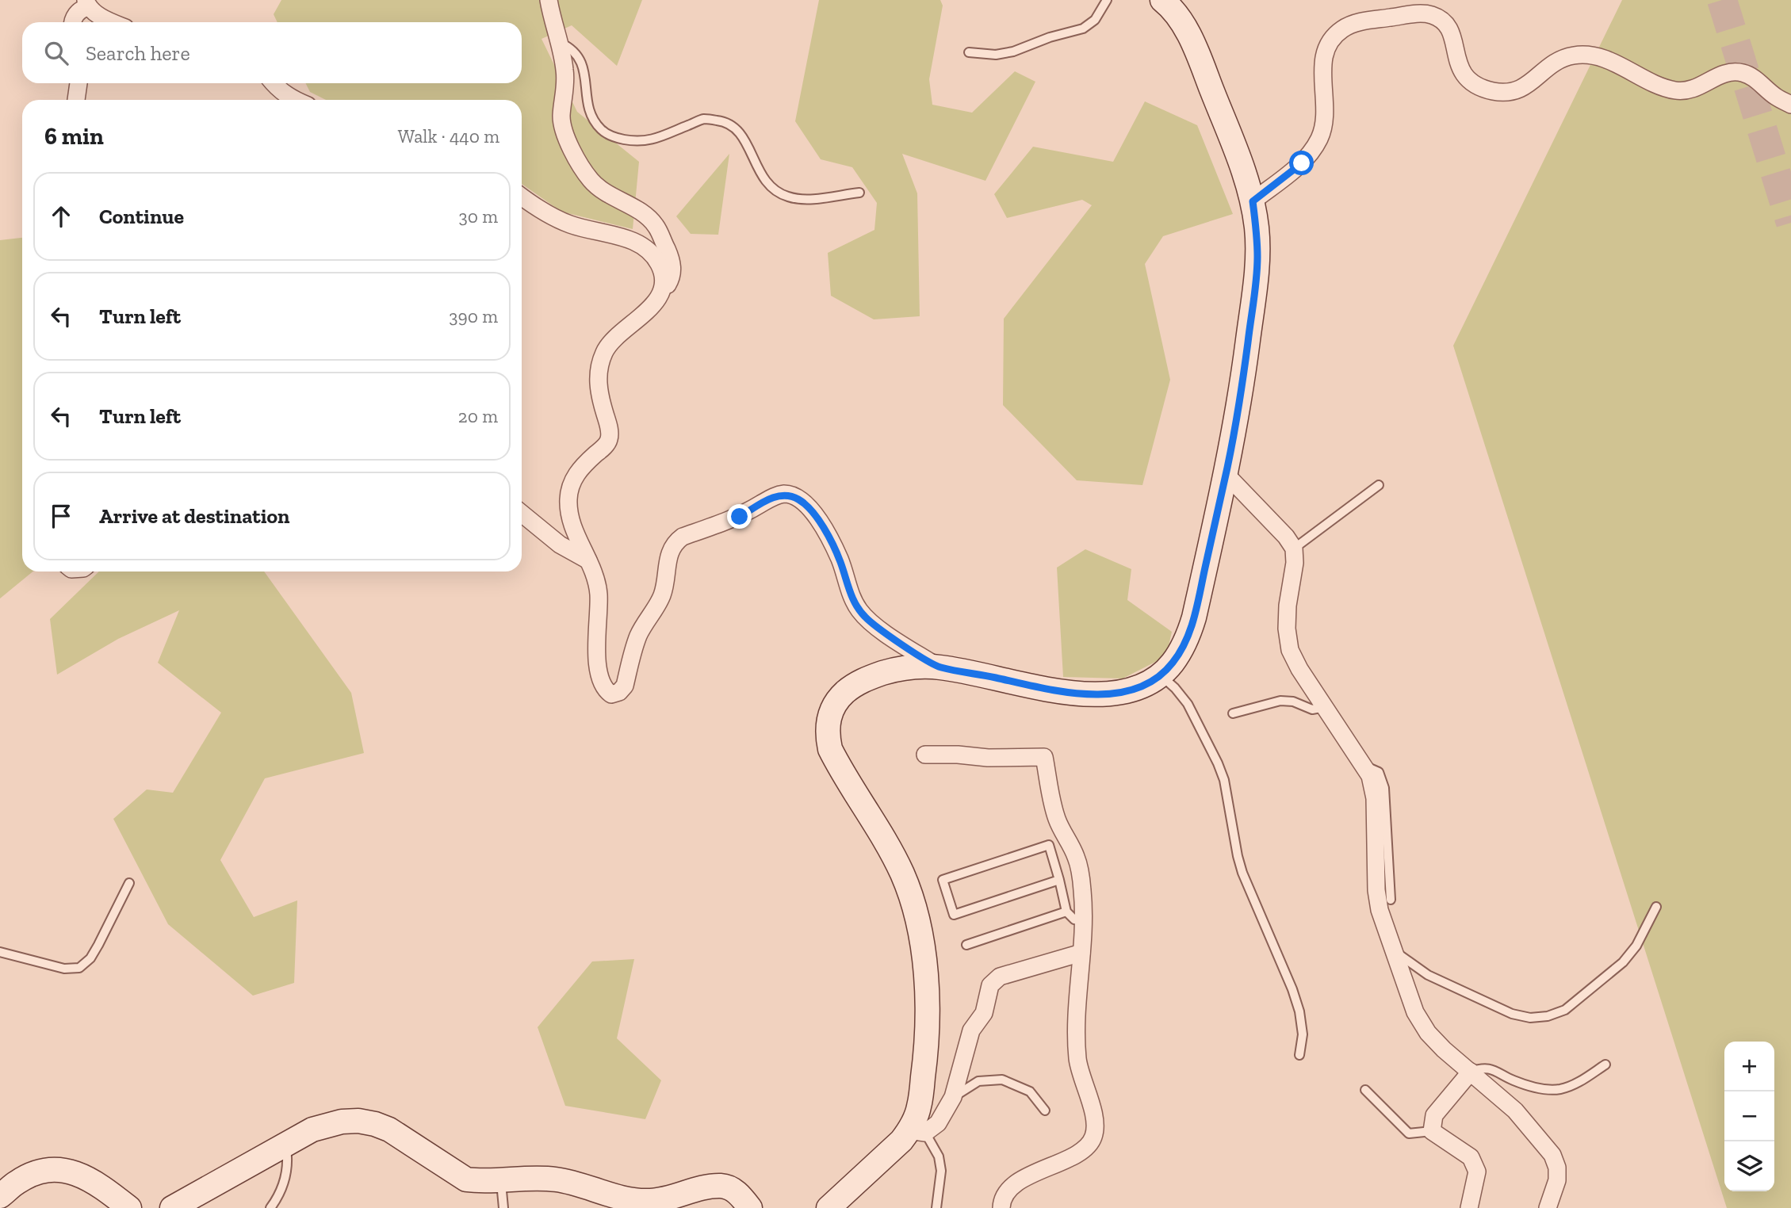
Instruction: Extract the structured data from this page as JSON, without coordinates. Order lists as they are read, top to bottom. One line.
{"page":{"search":"Search here","heading":["6 min","Walk · 440 m"],"list":[["Continue","30 m"],["Turn left","390 m"],["Turn left","20 m"],"Arrive at destination"],"map_buttons":["+","−"]}}
